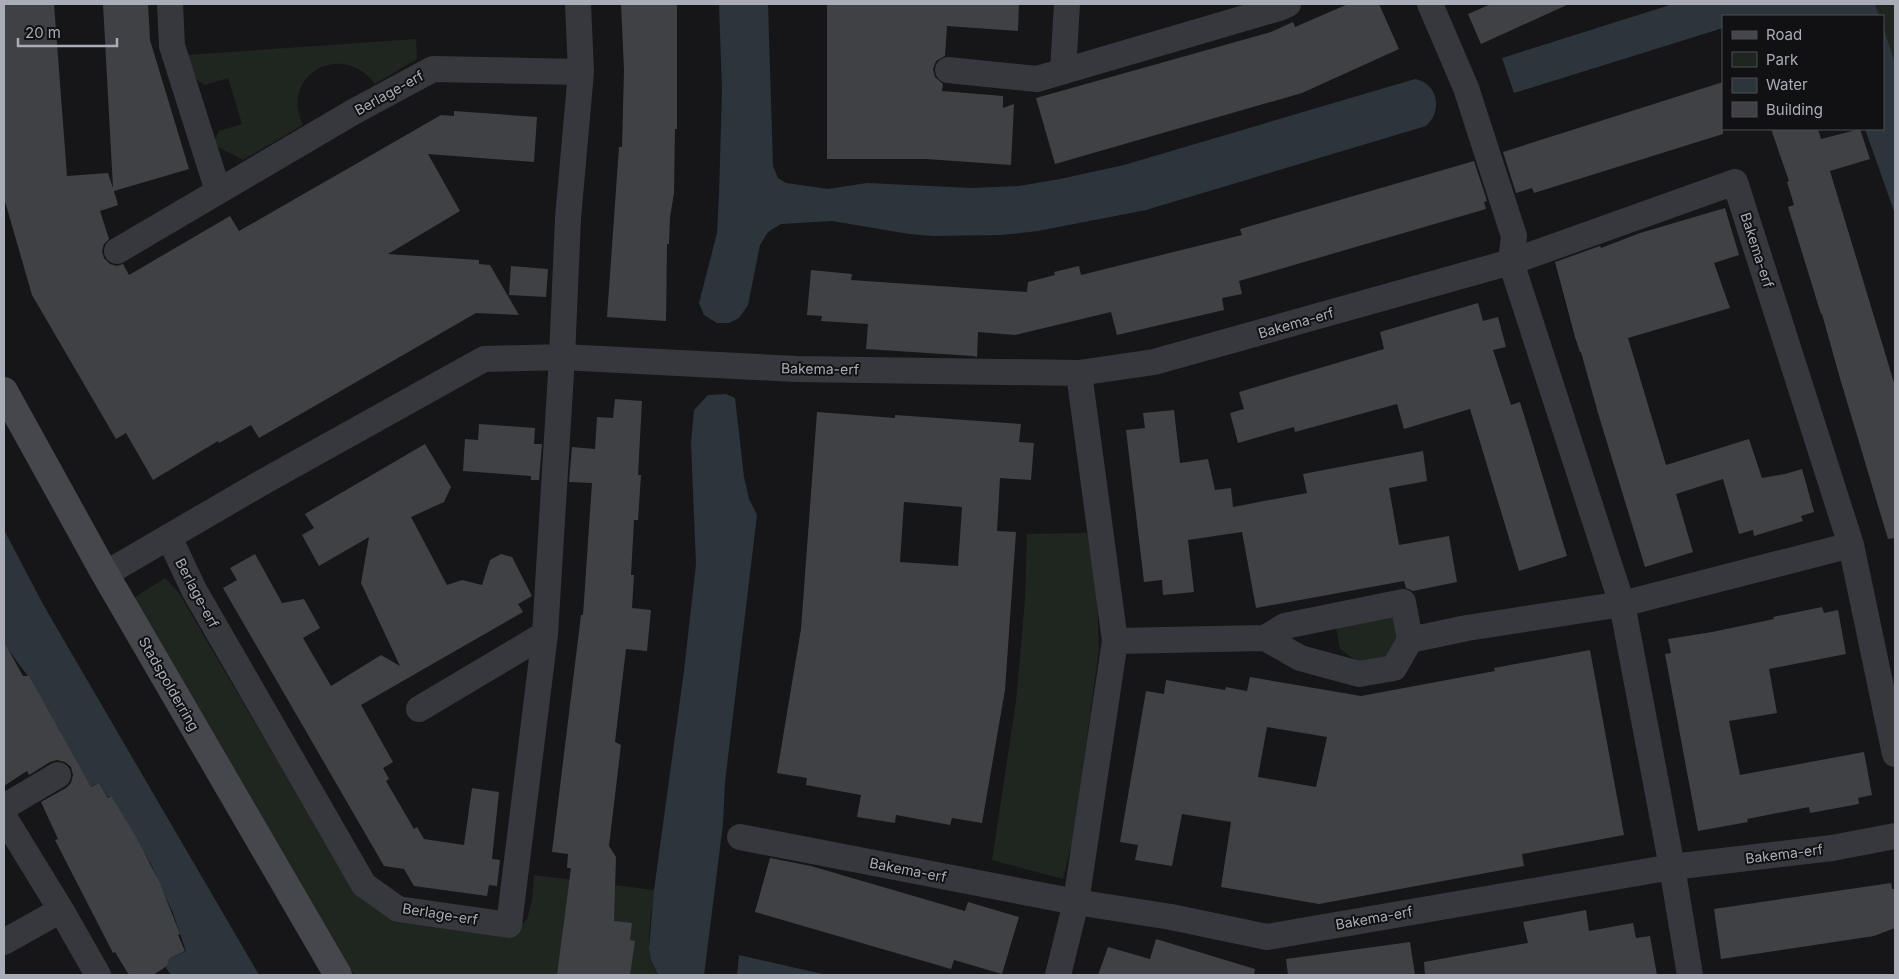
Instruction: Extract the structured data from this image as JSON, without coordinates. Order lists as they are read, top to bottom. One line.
{"streets":{"street":["Berlage-erf","Bakema-erf","Stadspolderring"]},"crossings":[["Berlage-erf","Bakema-erf"]],"legend":["Road","Park","Water","Building"],"scale_bar":"20 m"}
